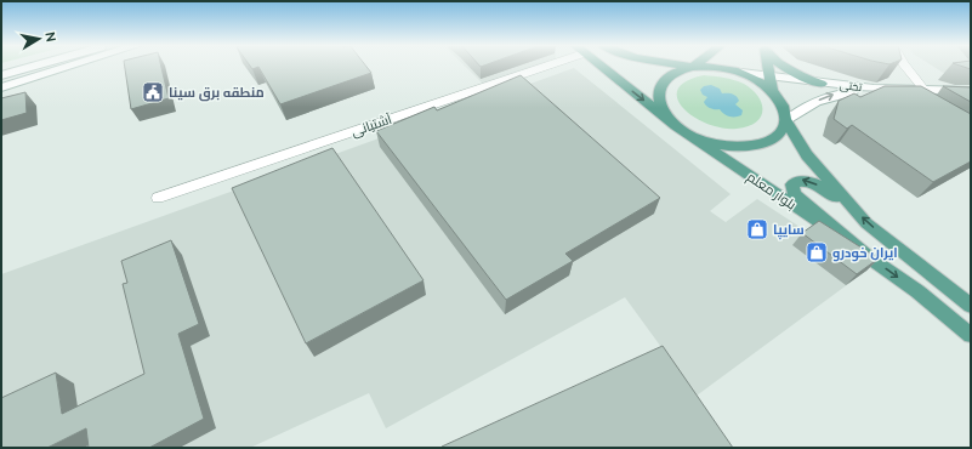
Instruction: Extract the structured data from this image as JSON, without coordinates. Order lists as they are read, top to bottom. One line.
{"streets":{"main road":["تختی","بلوار معلم"],"street":["آشتیانی"]},"crossings":[["تختی","بلوار معلم"]],"places":{"public building":["منطقه برق سینا"],"shop":["سایپا","ایران خودرو"]},"north":"right"}
